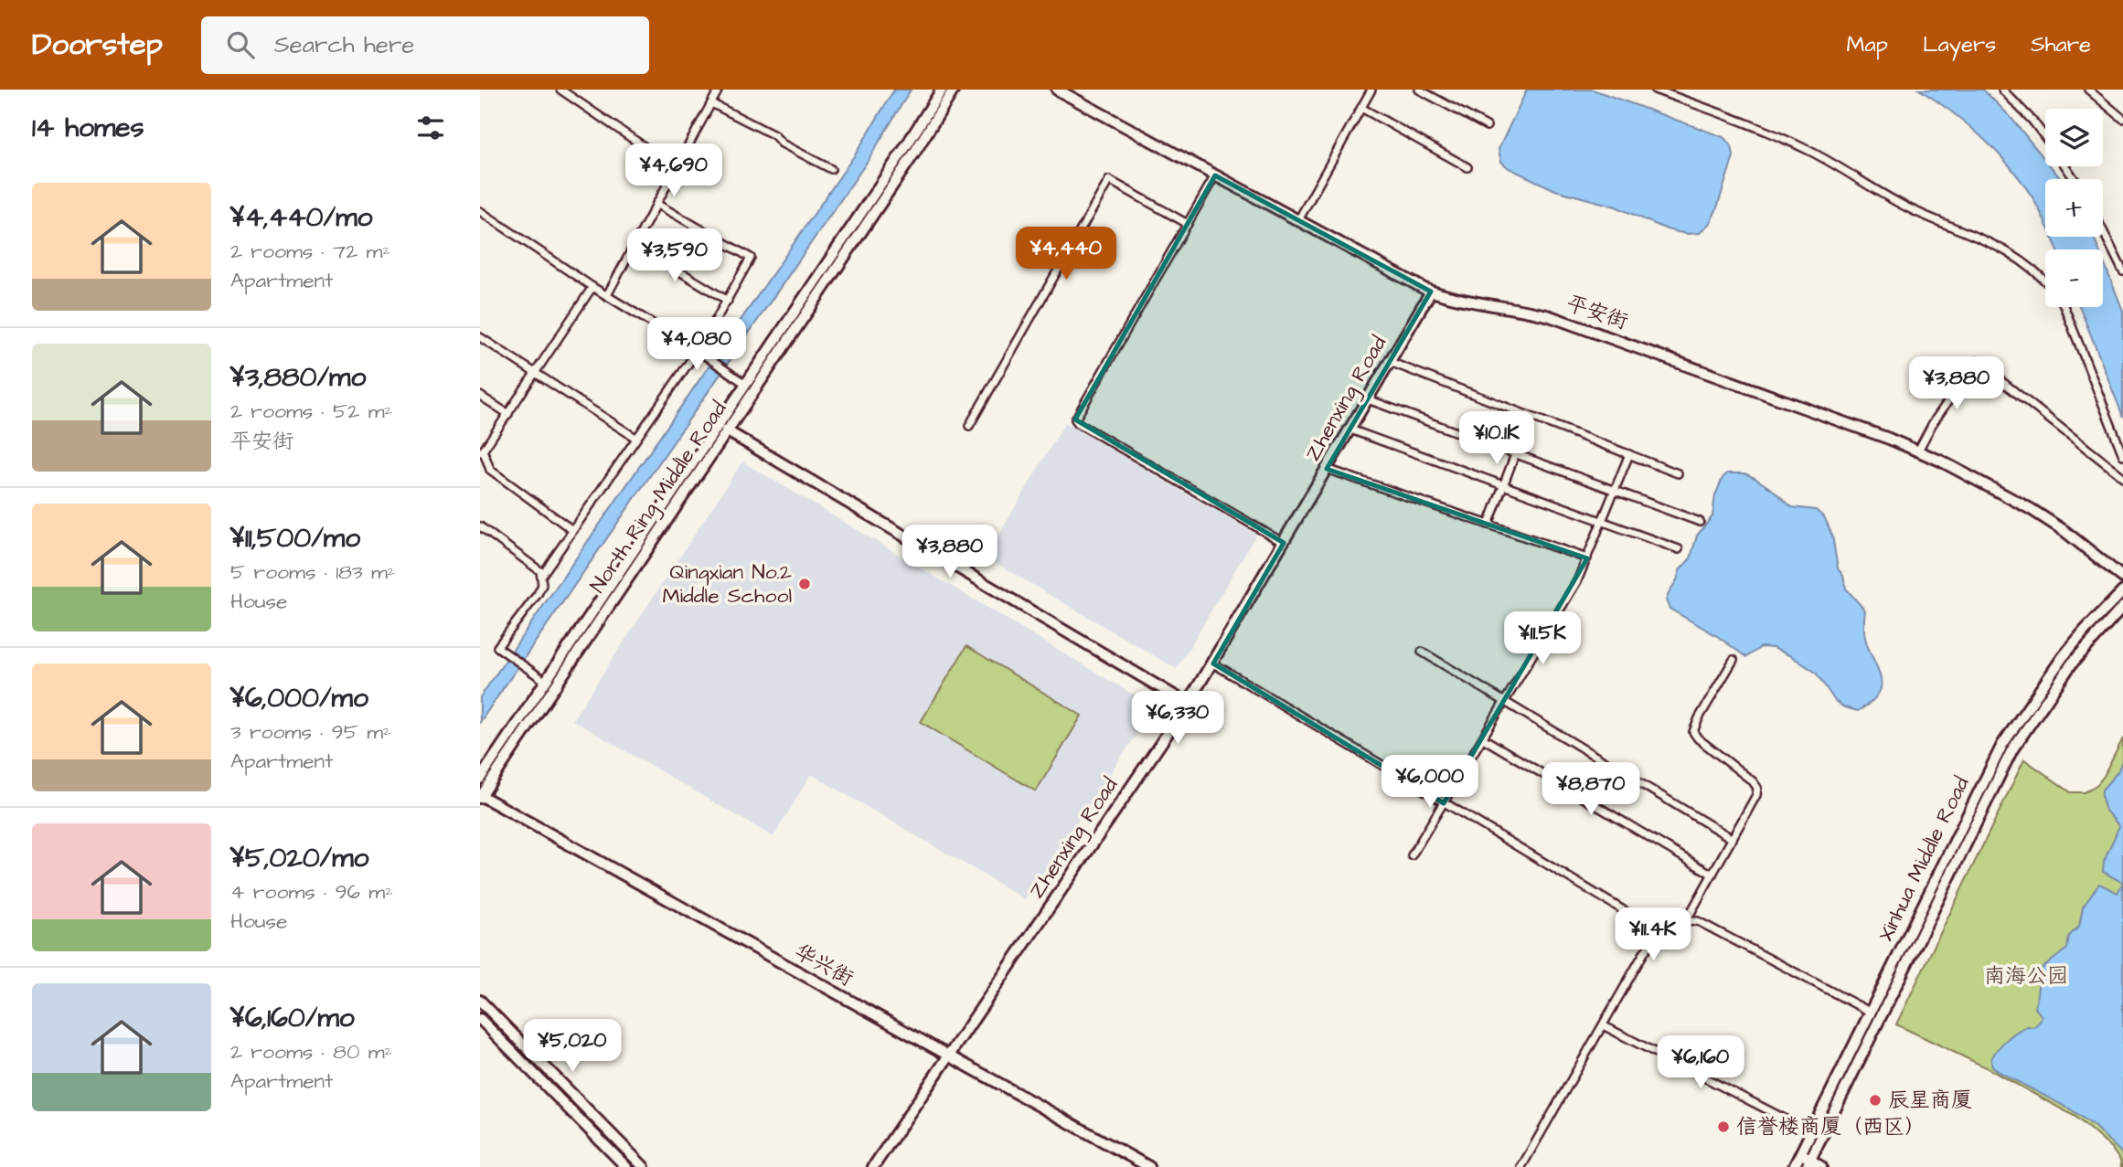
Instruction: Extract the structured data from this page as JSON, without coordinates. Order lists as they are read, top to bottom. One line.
{"streets":{"street":["平安街","Zhenxing Road","North Ring Middle Road","Xinhua Middle Road","华兴街"]},"crossings":[["平安街","Zhenxing Road"],["Zhenxing Road","华兴街"],["North Ring Middle Road","华兴街"]],"parks":["南海公园"],"places":["Qingxian No.2 Middle School","辰星商厦","信誉楼商厦（西区）"],"page":{"header":"Doorstep","search":"Search here","nav":["Map","Layers","Share"],"heading":"14 homes","map_buttons":["+","−"],"price":["¥4,690","¥4,440","¥3,590","¥4,080","¥3,880","¥10.1K","¥3,880","¥11.5K","¥6,330","¥6,000","¥8,870","¥11.4K","¥5,020","¥6,160"],"list":[{"name":"¥4,440/mo","note":"2 rooms · 72 m² · Apartment"},{"name":"¥3,880/mo","note":"2 rooms · 52 m² · 平安街"},{"name":"¥11,500/mo","note":"5 rooms · 183 m² · House"},{"name":"¥6,000/mo","note":"3 rooms · 95 m² · Apartment"},{"name":"¥5,020/mo","note":"4 rooms · 96 m² · House"},{"name":"¥6,160/mo","note":"2 rooms · 80 m² · Apartment"}]}}
